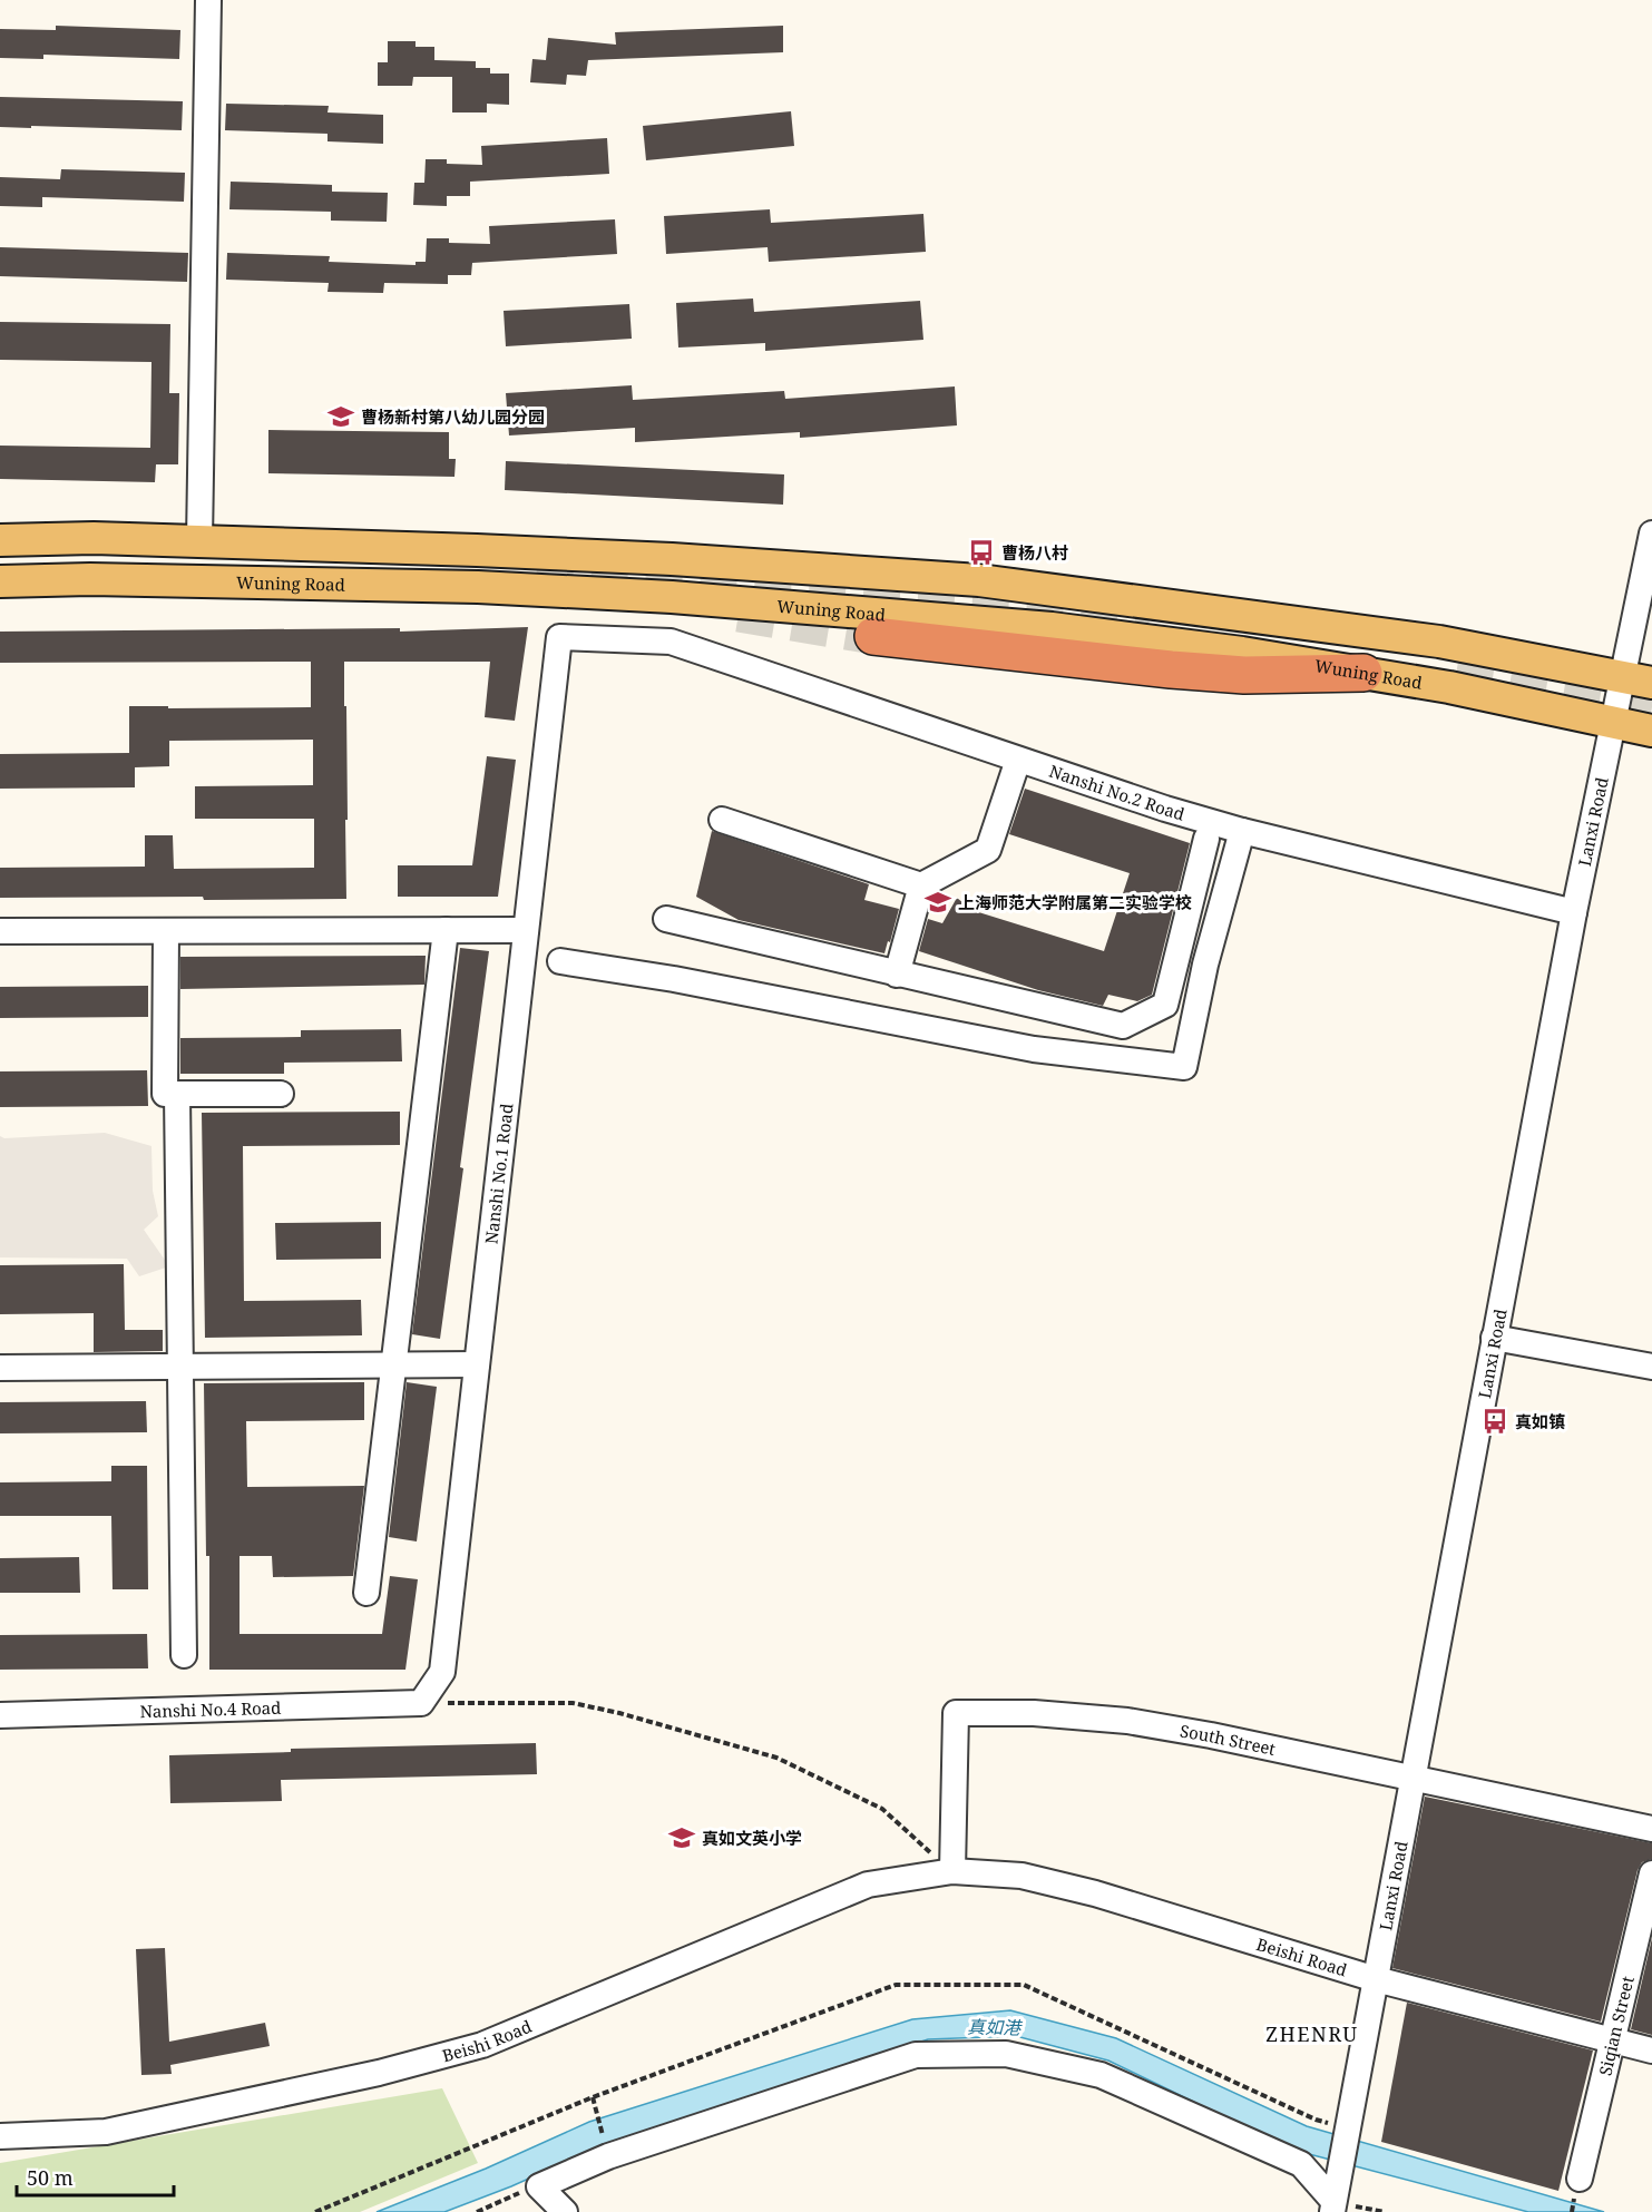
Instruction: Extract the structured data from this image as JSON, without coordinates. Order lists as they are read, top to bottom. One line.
{"streets":{"main road":["Wuning Road"],"street":["Nanshi No.2 Road","Lanxi Road","Nanshi No.1 Road","Nanshi No.4 Road","South Street","Beishi Road","Siqian Street"]},"crossings":[["Wuning Road","Lanxi Road"],["Nanshi No.2 Road","Lanxi Road"],["Nanshi No.2 Road","Nanshi No.1 Road"],["Lanxi Road","South Street"],["Lanxi Road","Beishi Road"],["Nanshi No.1 Road","Nanshi No.4 Road"],["South Street","Beishi Road"],["Beishi Road","Siqian Street"]],"districts":["ZHENRU"],"water":["真如港"],"places":{"school or university":["曹杨新村第八幼儿园分园","上海师范大学附属第二实验学校","真如文英小学"],"bus stop":["曹杨八村","真如镇"]},"scale_bar":"50 m"}
